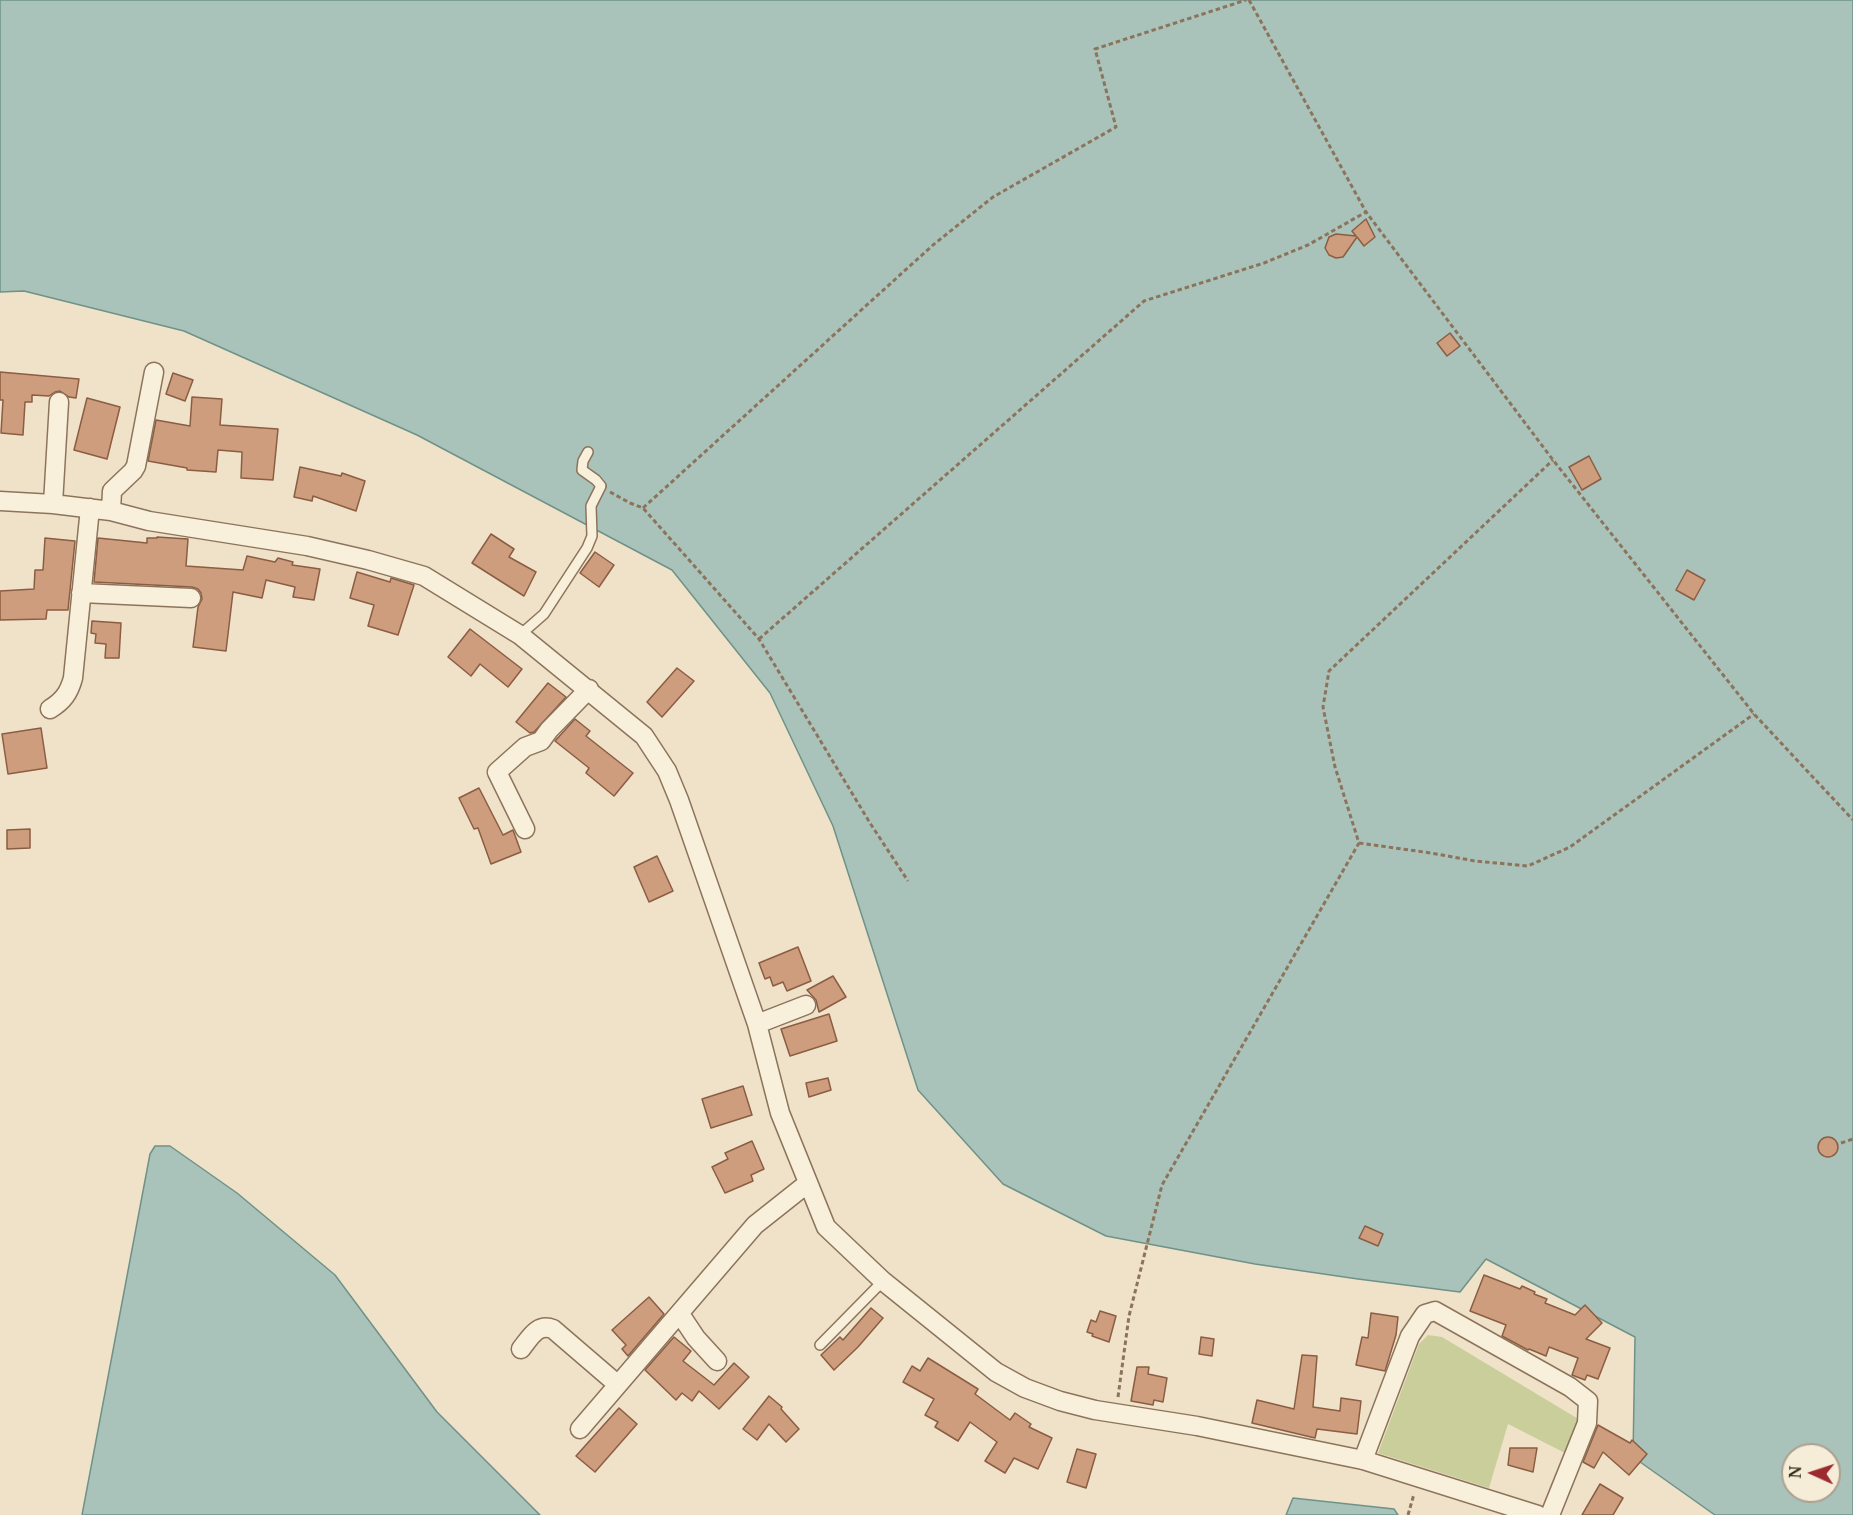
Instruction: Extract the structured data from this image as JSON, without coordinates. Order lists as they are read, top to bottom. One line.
{"north":"left"}
